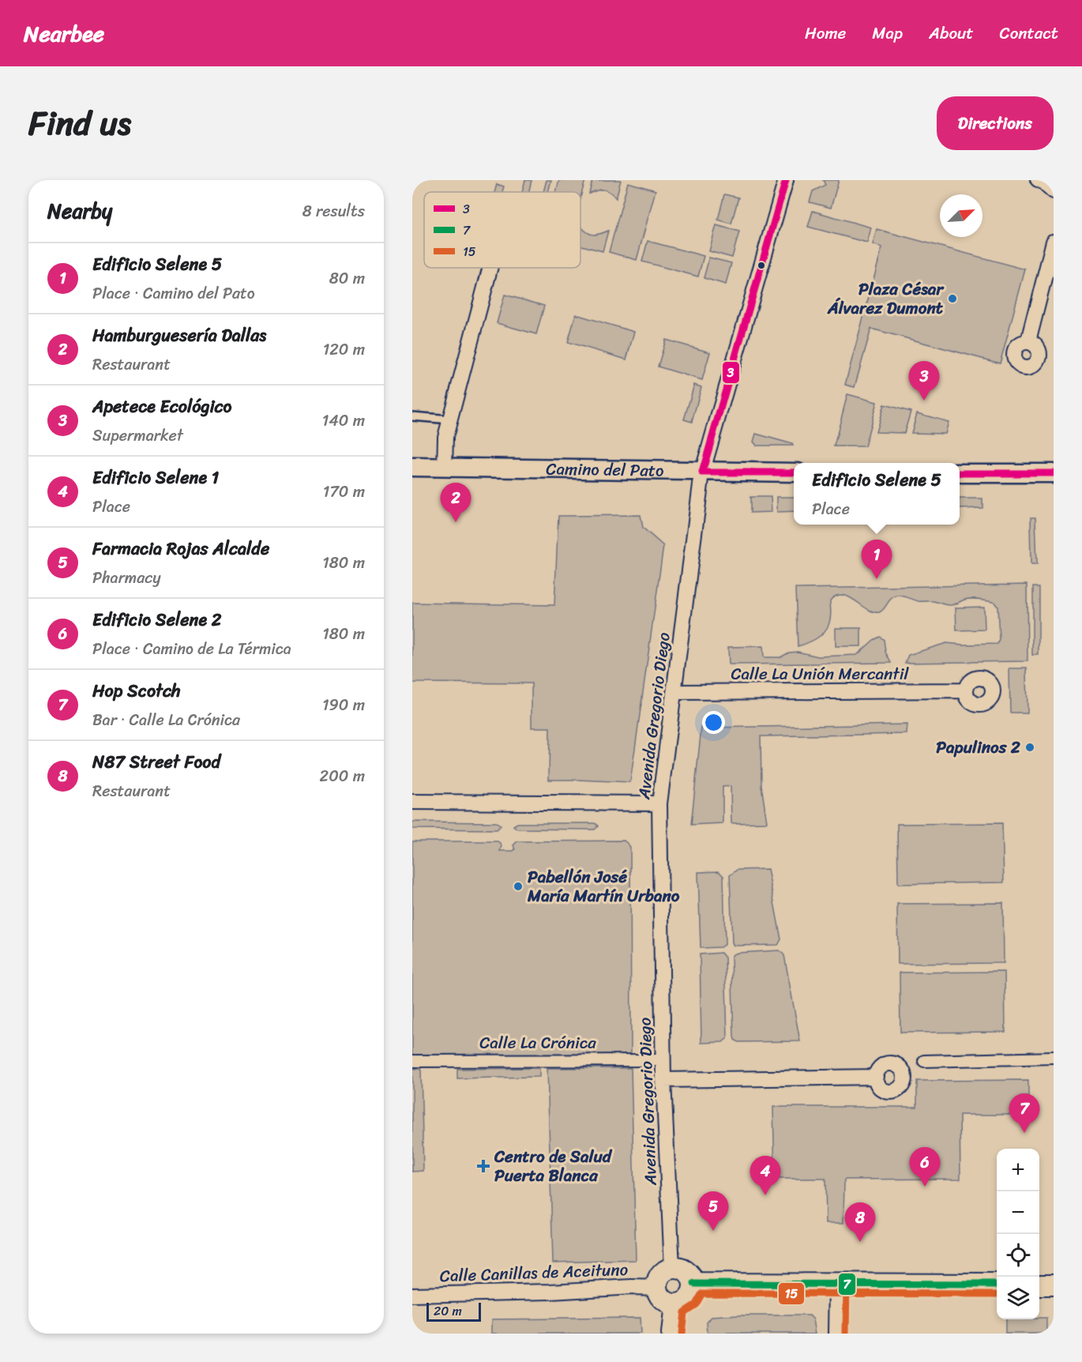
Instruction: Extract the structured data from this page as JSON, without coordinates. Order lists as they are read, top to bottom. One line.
{"streets":{"street":["Camino del Pato","Calle La Unión Mercantil","Avenida Gregorio Diego","Calle La Crónica","Calle Canillas de Aceituno"]},"crossings":[["Camino del Pato","Avenida Gregorio Diego"],["Calle La Unión Mercantil","Avenida Gregorio Diego"],["Avenida Gregorio Diego","Calle La Crónica"],["Avenida Gregorio Diego","Calle Canillas de Aceituno"]],"places":{"other":["Plaza César Álvarez Dumont","Papulinos 2","Pabellón José María Martín Urbano"],"health":["Centro de Salud Puerta Blanca"]},"lines":["transit line 3","transit line 7","transit line 15"],"legend":["3","7","15"],"scale_bar":"20 m","north":"top right","page":{"header":"Nearbee","nav":["Home","Map","About","Contact"],"title":"Find us","buttons":"Directions","heading":["Nearby","8 results"],"list":[{"mark":"1","name":"Edificio Selene 5","note":"Place · Camino del Pato","value":"80 m"},{"mark":"2","name":"Hamburguesería Dallas","note":"Restaurant","value":"120 m"},{"mark":"3","name":"Apetece Ecológico","note":"Supermarket","value":"140 m"},{"mark":"4","name":"Edificio Selene 1","note":"Place","value":"170 m"},{"mark":"5","name":"Farmacia Rojas Alcalde","note":"Pharmacy","value":"180 m"},{"mark":"6","name":"Edificio Selene 2","note":"Place · Camino de La Térmica","value":"180 m"},{"mark":"7","name":"Hop Scotch","note":"Bar · Calle La Crónica","value":"190 m"},{"mark":"8","name":"N87 Street Food","note":"Restaurant","value":"200 m"}],"pins":["3","2","1","7","6","4","5","8"],"popup":["Edificio Selene 5","Place"],"map_buttons":["+","−"],"scale":"20 m"}}
